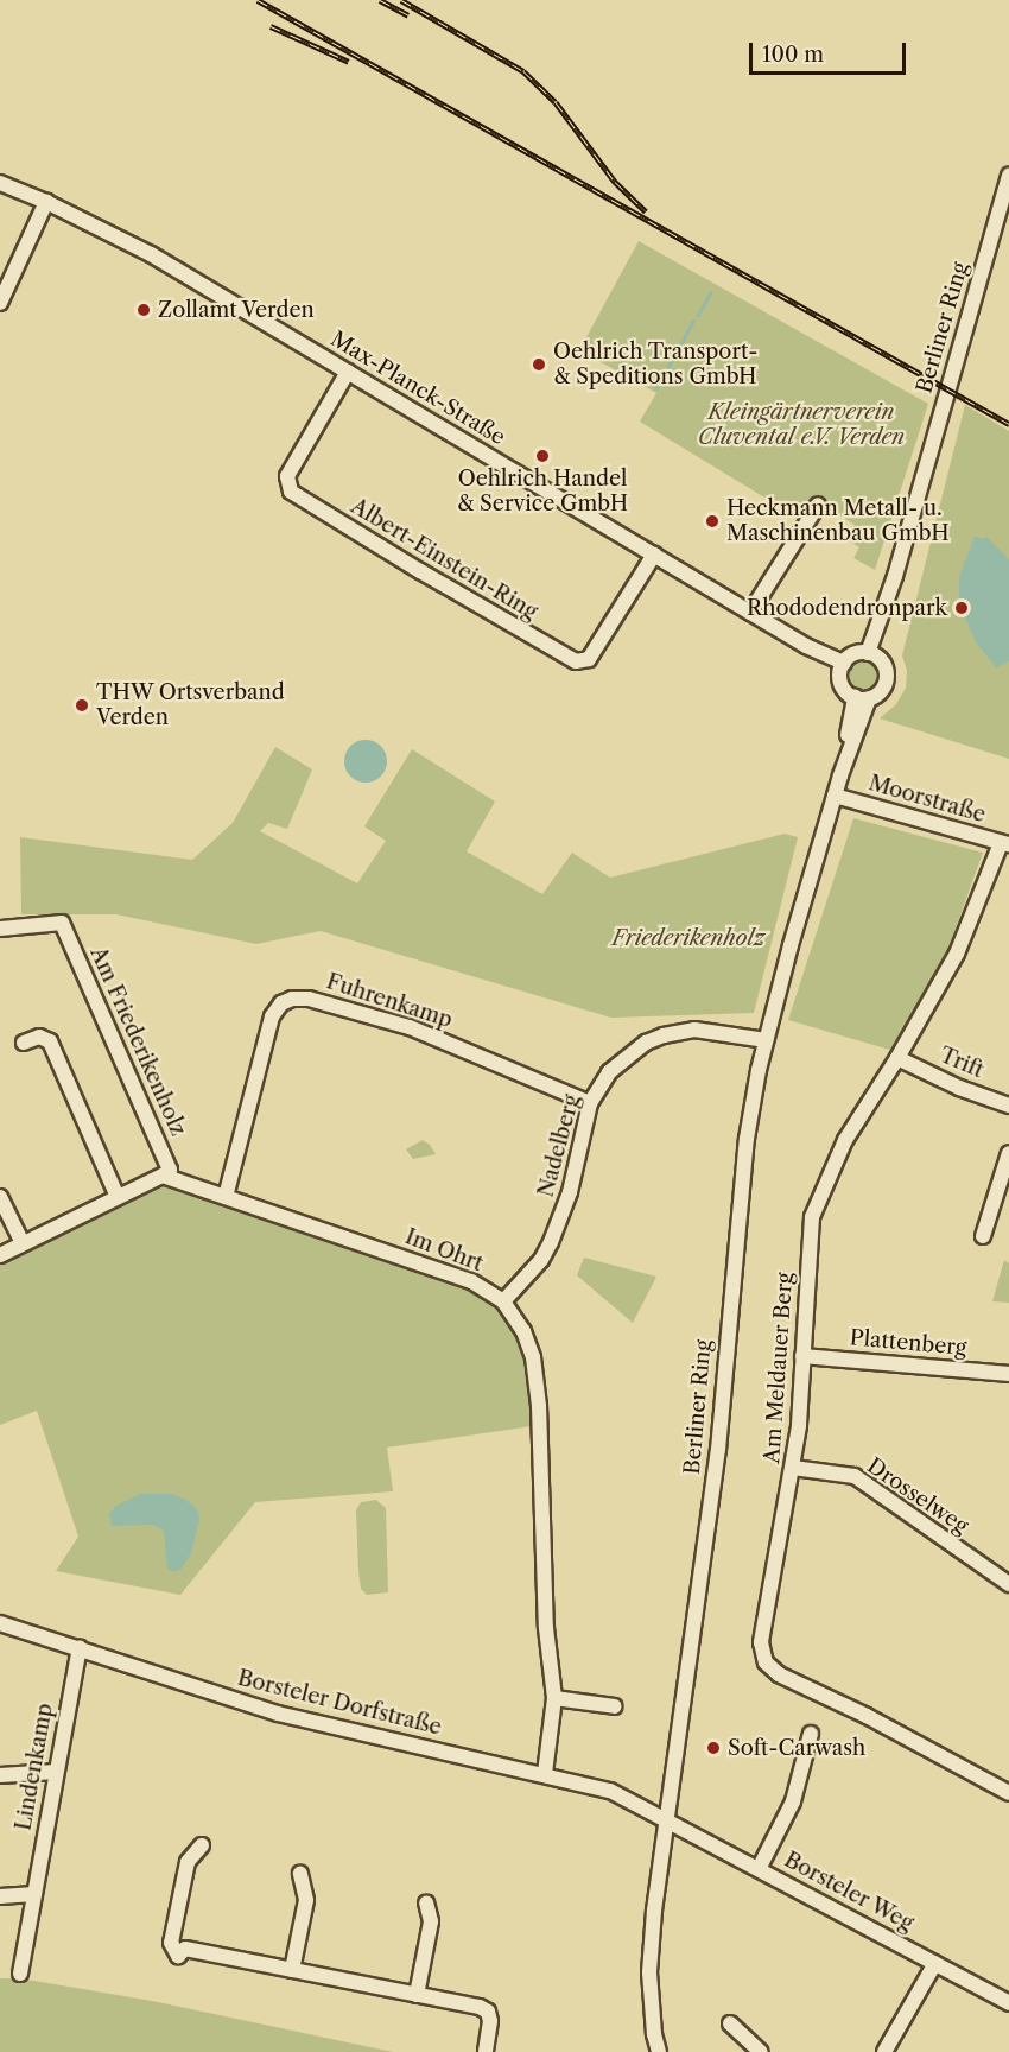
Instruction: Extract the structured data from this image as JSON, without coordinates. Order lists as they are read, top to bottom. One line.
{"streets":{"street":["Berliner Ring","Max-Planck-Straße","Albert-Einstein-Ring","Moorstraße","Fuhrenkamp","Am Friederikenholz","Trift","Nadelberg","Im Ohrt","Plattenberg","Am Meldauer Berg","Drosselweg","Borsteler Dorfstraße","Lindenkamp","Borsteler Weg"]},"crossings":[["Berliner Ring","Max-Planck-Straße"],["Berliner Ring","Moorstraße"],["Berliner Ring","Nadelberg"],["Berliner Ring","Borsteler Dorfstraße"],["Berliner Ring","Borsteler Weg"],["Max-Planck-Straße","Albert-Einstein-Ring"],["Moorstraße","Am Meldauer Berg"],["Fuhrenkamp","Nadelberg"],["Fuhrenkamp","Im Ohrt"],["Am Friederikenholz","Im Ohrt"],["Trift","Am Meldauer Berg"],["Nadelberg","Im Ohrt"],["Im Ohrt","Borsteler Dorfstraße"],["Plattenberg","Am Meldauer Berg"],["Am Meldauer Berg","Drosselweg"],["Borsteler Dorfstraße","Lindenkamp"],["Borsteler Dorfstraße","Borsteler Weg"]],"parks":["Kleingärtnerverein Cluvental e.V. Verden","Friederikenholz"],"places":["Zollamt Verden","Oehlrich Transport- & Speditions GmbH","Oehlrich Handel & Service GmbH","Heckmann Metall- u. Maschinenbau GmbH","Rhododendronpark","THW Ortsverband Verden","Soft-Carwash"],"scale_bar":"100 m"}
